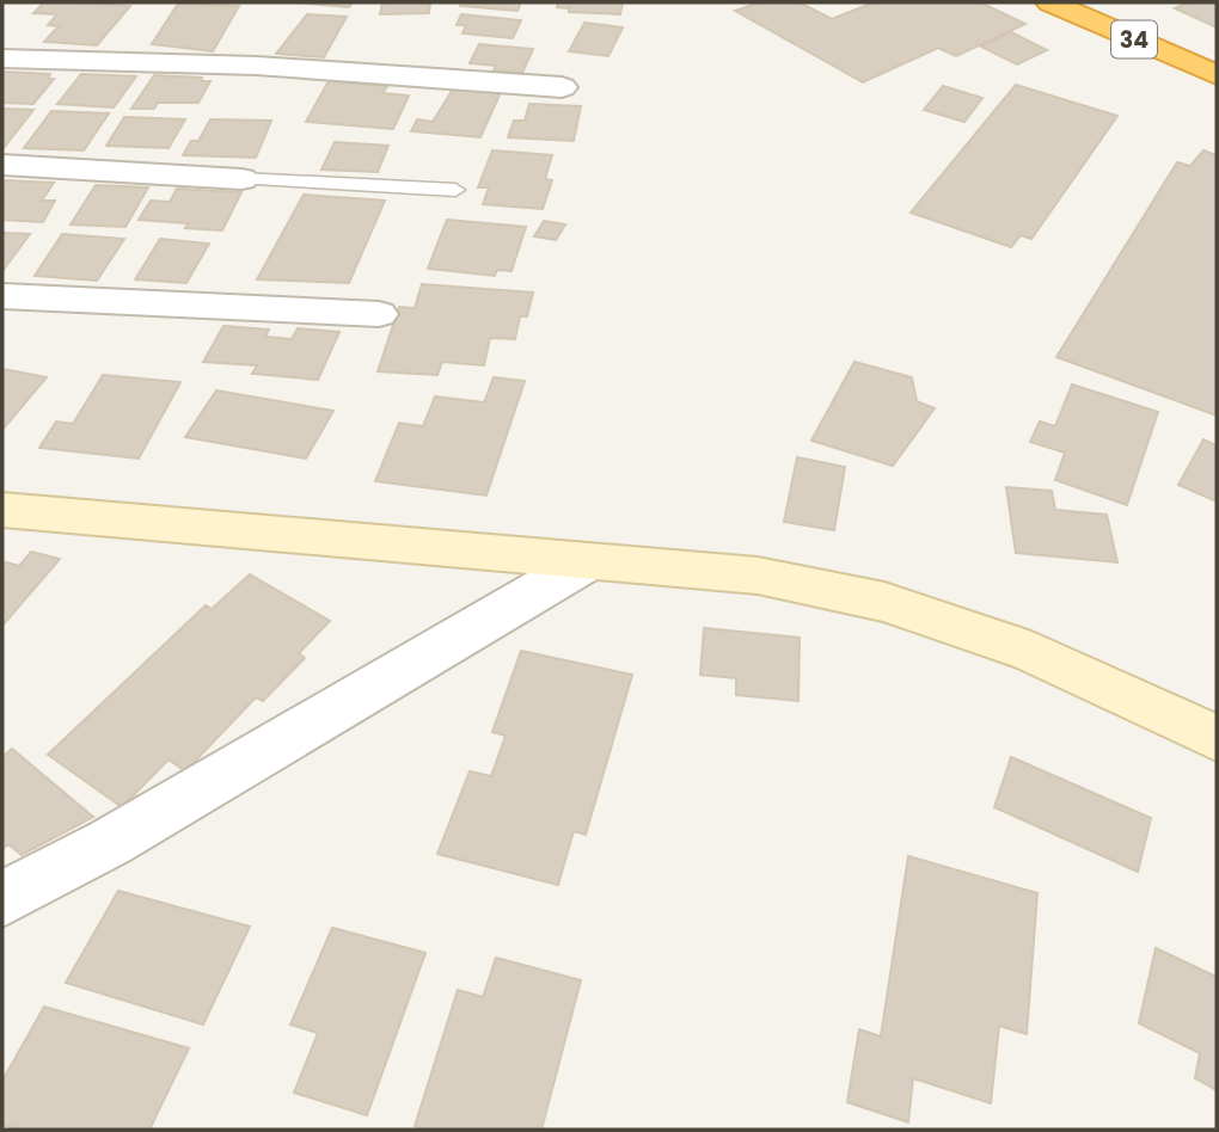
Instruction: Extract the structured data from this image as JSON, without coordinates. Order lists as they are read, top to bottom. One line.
{"streets":{"highway":["34"]}}
